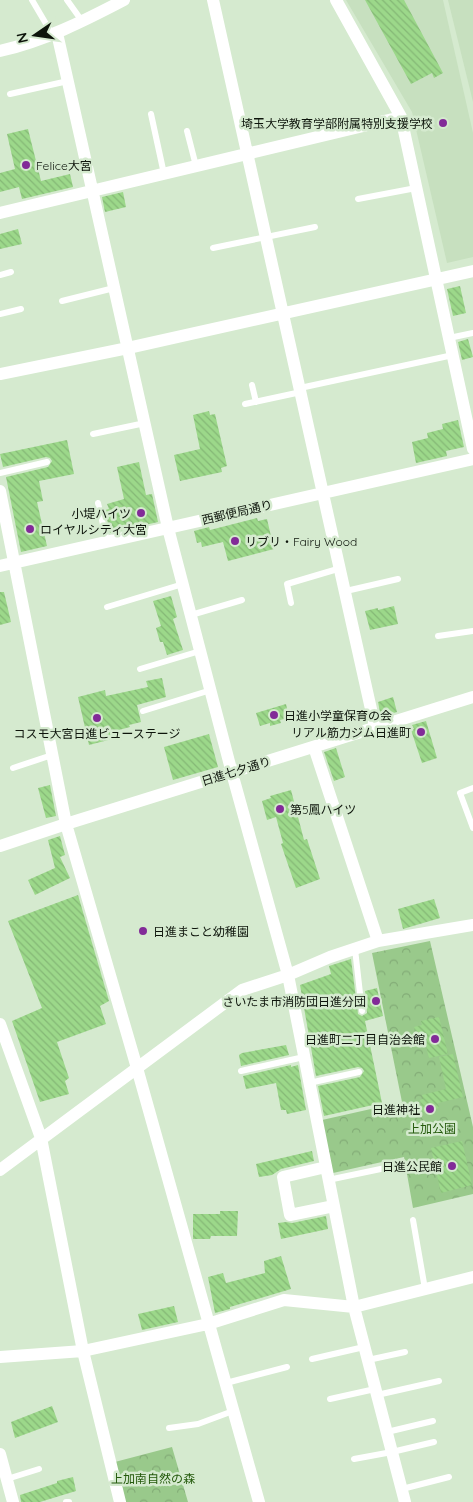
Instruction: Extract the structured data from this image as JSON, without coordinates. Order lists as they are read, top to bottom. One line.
{"streets":{"street":["西郵便局通り","日進七夕通り"]},"parks":["上加公園","上加南自然の森"],"places":["埼玉大学教育学部附属特別支援学校","Felice大宮","小堤ハイツ","ロイヤルシティ大宮","リブリ・Fairy Wood","日進小学童保育の会","コスモ大宮日進ビューステージ","リアル筋力ジム日進町","第5鳳ハイツ","日進まこと幼稚園","さいたま市消防団日進分団","日進町二丁目自治会館","日進神社","日進公民館"],"north":"left"}
